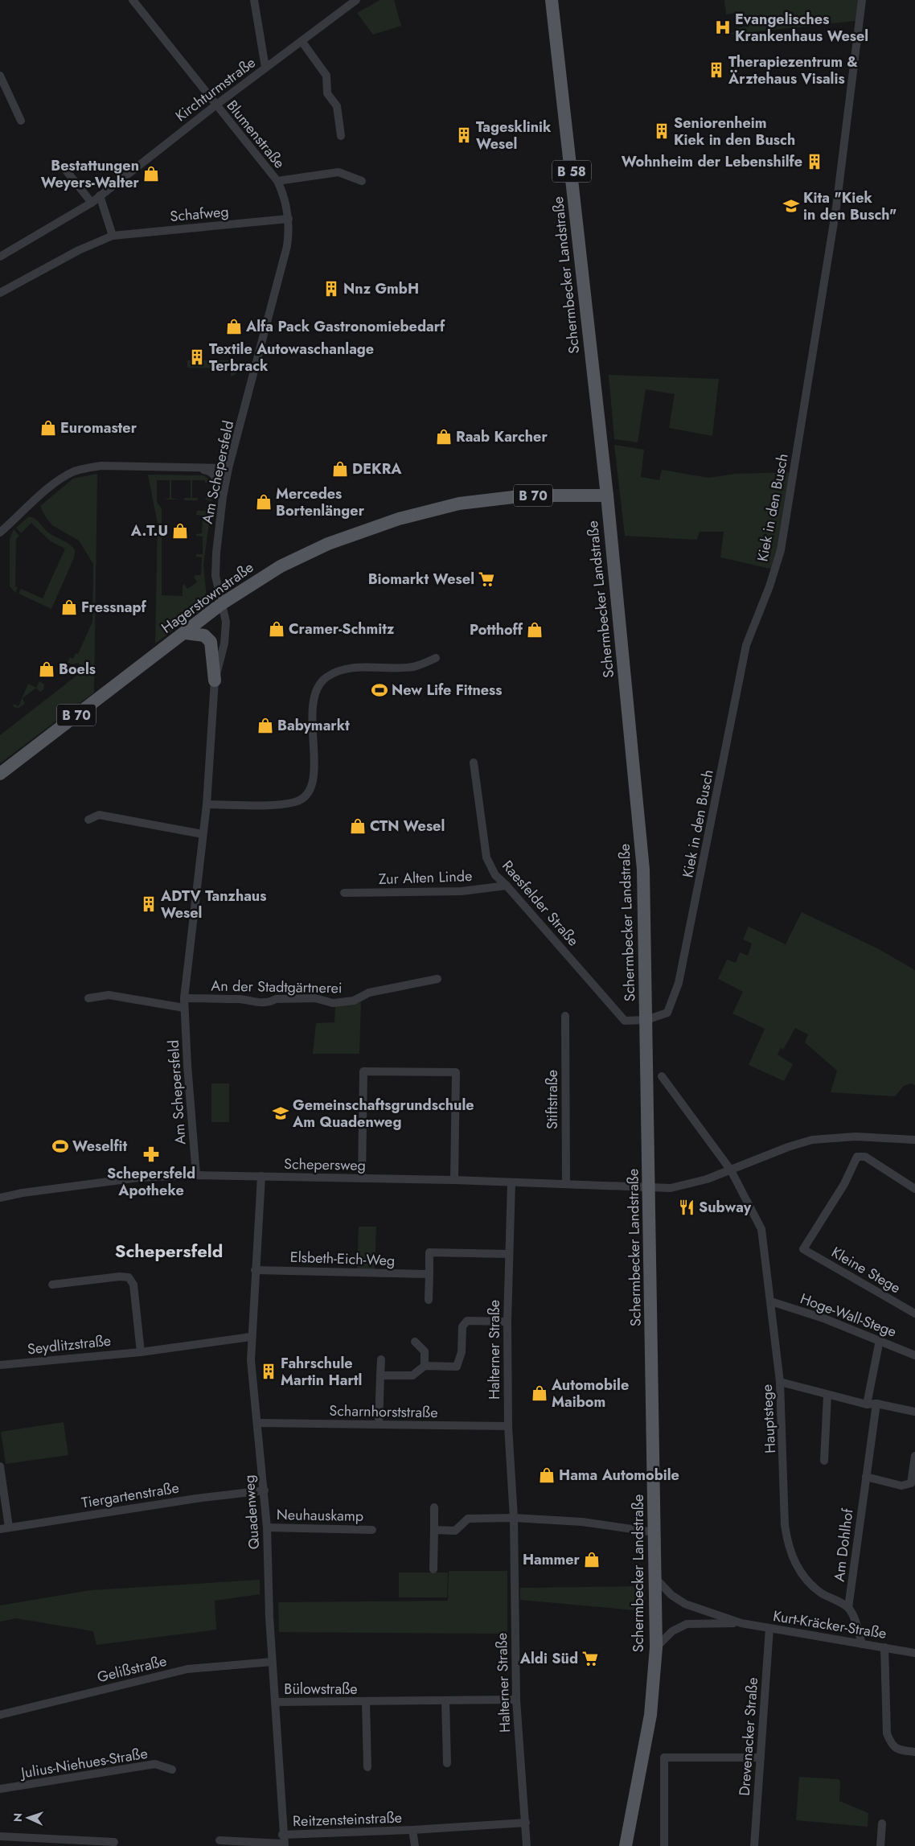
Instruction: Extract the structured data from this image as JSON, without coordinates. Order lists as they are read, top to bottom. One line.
{"streets":{"main road":["B 58","Schermbecker Landstraße","B 70","Hagerstownstraße"],"street":["Kirchturmstraße","Blumenstraße","Schafweg","Am Schepersfeld","Kiek in den Busch","Zur Alten Linde","Raesfelder Straße","An der Stadtgärtnerei","Stiftstraße","Schepersweg","Elsbeth-Eich-Weg","Kleine Stege","Hoge-Wall-Stege","Seydlitzstraße","Halterner Straße","Scharnhorststraße","Hauptstege","Tiergartenstraße","Quadenweg","Neuhauskamp","Am Dohlhof","Kurt-Kräcker-Straße","Gelißstraße","Bülowstraße","Drevenacker Straße","Julius-Niehues-Straße","Reitzensteinstraße"]},"crossings":[["Kirchturmstraße","Blumenstraße"],["Blumenstraße","Am Schepersfeld"],["Schafweg","Am Schepersfeld"],["Schermbecker Landstraße","Kiek in den Busch"],["Schermbecker Landstraße","Hagerstownstraße"],["Schermbecker Landstraße","Raesfelder Straße"],["Schermbecker Landstraße","Schepersweg"],["Schermbecker Landstraße","Kurt-Kräcker-Straße"],["Am Schepersfeld","Hagerstownstraße"],["Am Schepersfeld","An der Stadtgärtnerei"],["Am Schepersfeld","Schepersweg"],["Kiek in den Busch","Raesfelder Straße"],["Zur Alten Linde","Raesfelder Straße"],["Stiftstraße","Schepersweg"],["Schepersweg","Halterner Straße"],["Schepersweg","Hauptstege"],["Schepersweg","Quadenweg"],["Elsbeth-Eich-Weg","Quadenweg"],["Hoge-Wall-Stege","Hauptstege"],["Seydlitzstraße","Quadenweg"],["Halterner Straße","Scharnhorststraße"],["Halterner Straße","Bülowstraße"],["Halterner Straße","Reitzensteinstraße"],["Scharnhorststraße","Quadenweg"],["Hauptstege","Am Dohlhof"],["Tiergartenstraße","Quadenweg"],["Quadenweg","Neuhauskamp"],["Quadenweg","Gelißstraße"],["Quadenweg","Bülowstraße"],["Quadenweg","Reitzensteinstraße"],["Kurt-Kräcker-Straße","Drevenacker Straße"]],"districts":["Schepersfeld"],"places":{"hospital":["Evangelisches Krankenhaus Wesel"],"building":["Therapiezentrum & Ärztehaus Visalis","Seniorenheim Kiek in den Busch","Tagesklinik Wesel","Wohnheim der Lebenshilfe","Nnz GmbH","Textile Autowaschanlage Terbrack","ADTV Tanzhaus Wesel","Fahrschule Martin Hartl"],"shop":["Bestattungen Weyers-Walter","Alfa Pack Gastronomiebedarf","Euromaster","Raab Karcher","DEKRA","Mercedes Bortenlänger","A.T.U","Fressnapf","Cramer-Schmitz","Potthoff","Boels","Babymarkt","CTN Wesel","Automobile Maibom","Hama Automobile","Hammer"],"school or university":["Kita \"Kiek in den Busch\"","Gemeinschaftsgrundschule Am Quadenweg"],"supermarket":["Biomarkt Wesel","Aldi Süd"],"sports":["New Life Fitness","Weselfit"],"pharmacy":["Schepersfeld Apotheke"],"restaurant":["Subway"]},"north":"left"}
